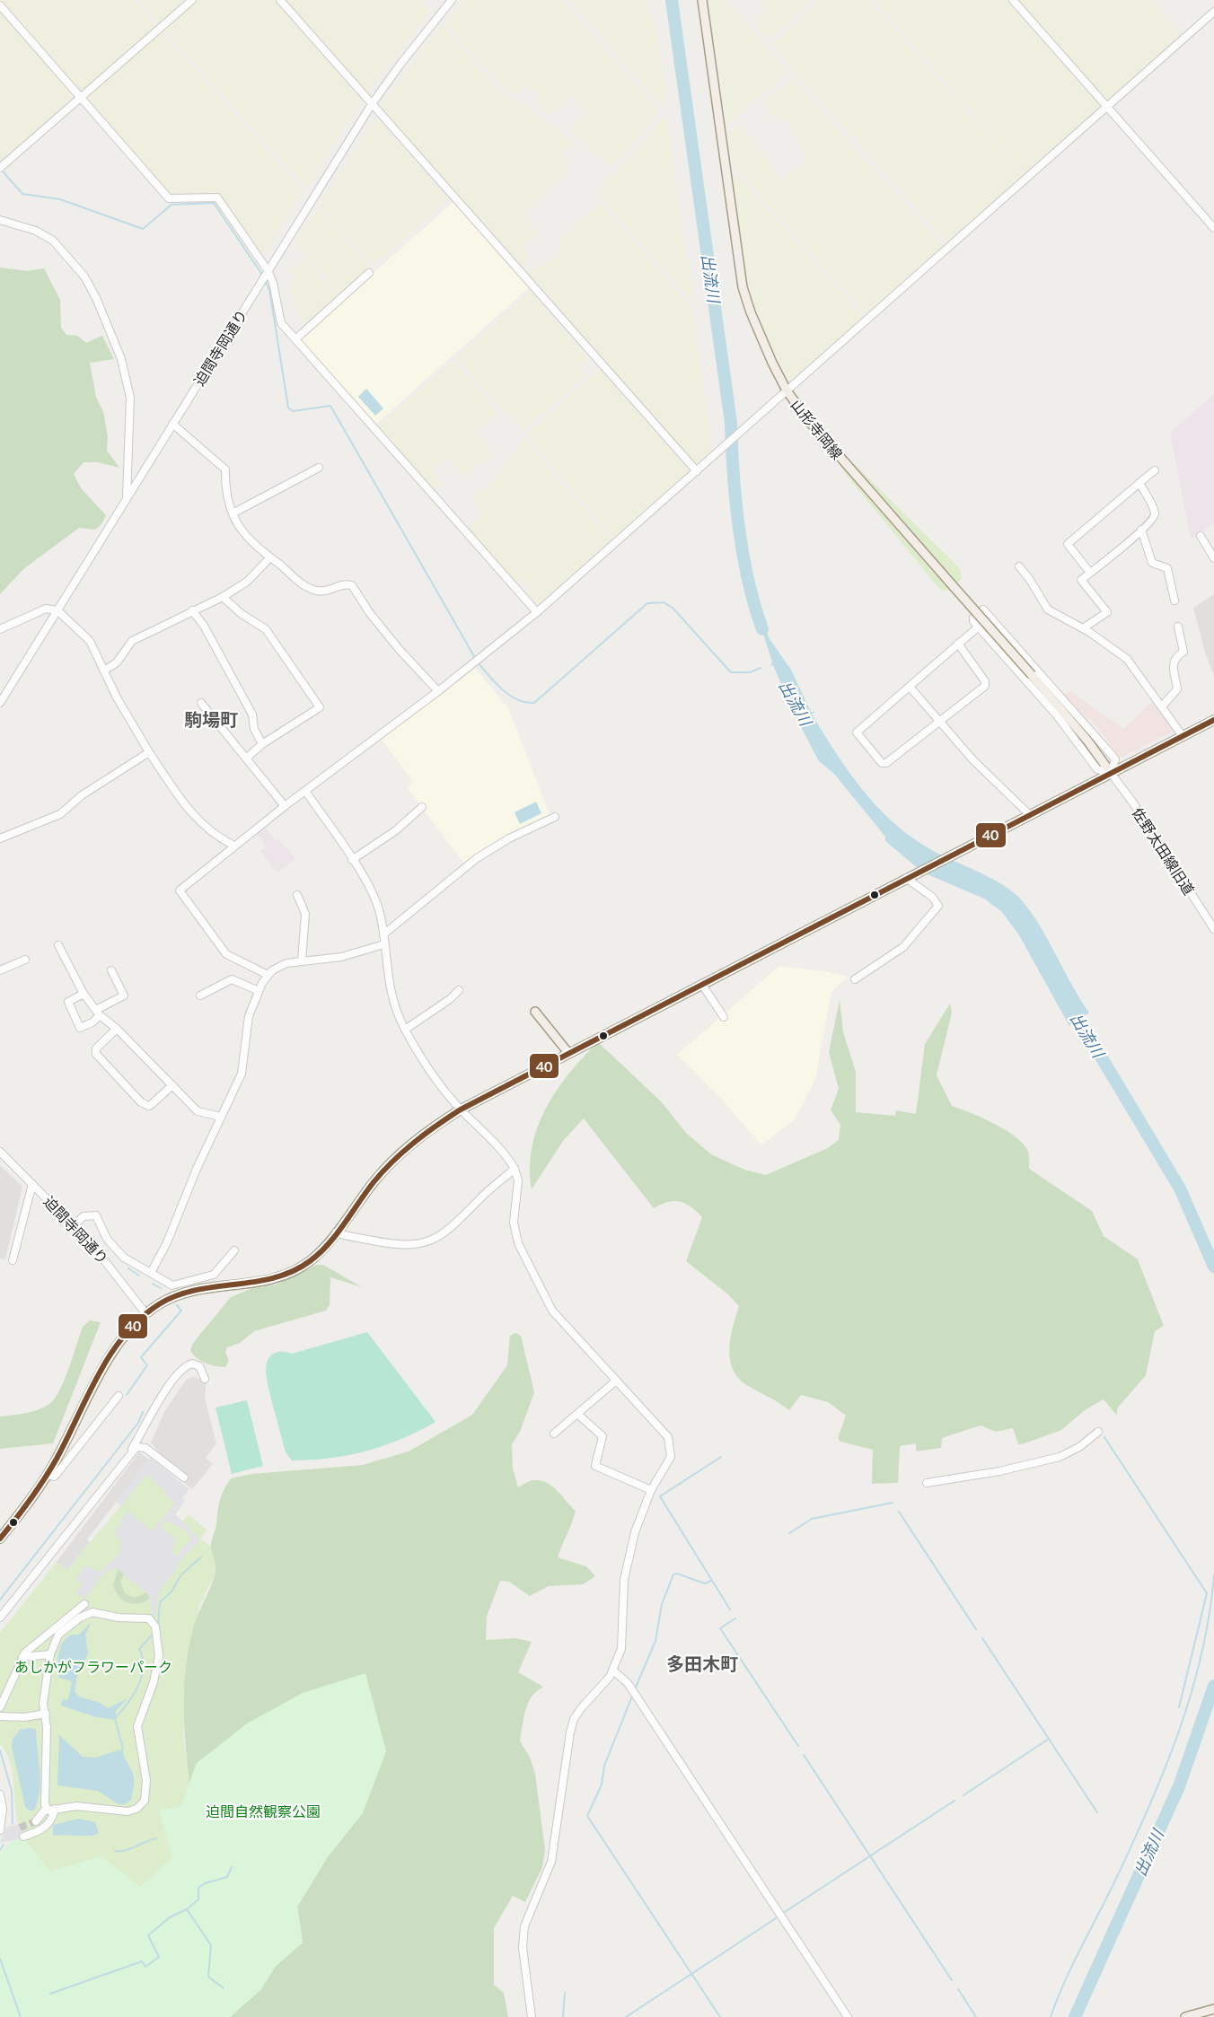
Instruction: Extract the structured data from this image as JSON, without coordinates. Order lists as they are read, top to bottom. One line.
{"streets":{"main road":["山形寺岡線"],"street":["迫間寺岡通り","佐野太田線旧道"]},"crossings":[["山形寺岡線","佐野太田線旧道"]],"districts":["駒場町","多田木町"],"water":["出流川"],"parks":["あしかがフラワーパーク","迫間自然観察公園"],"lines":["transit line 40"]}
